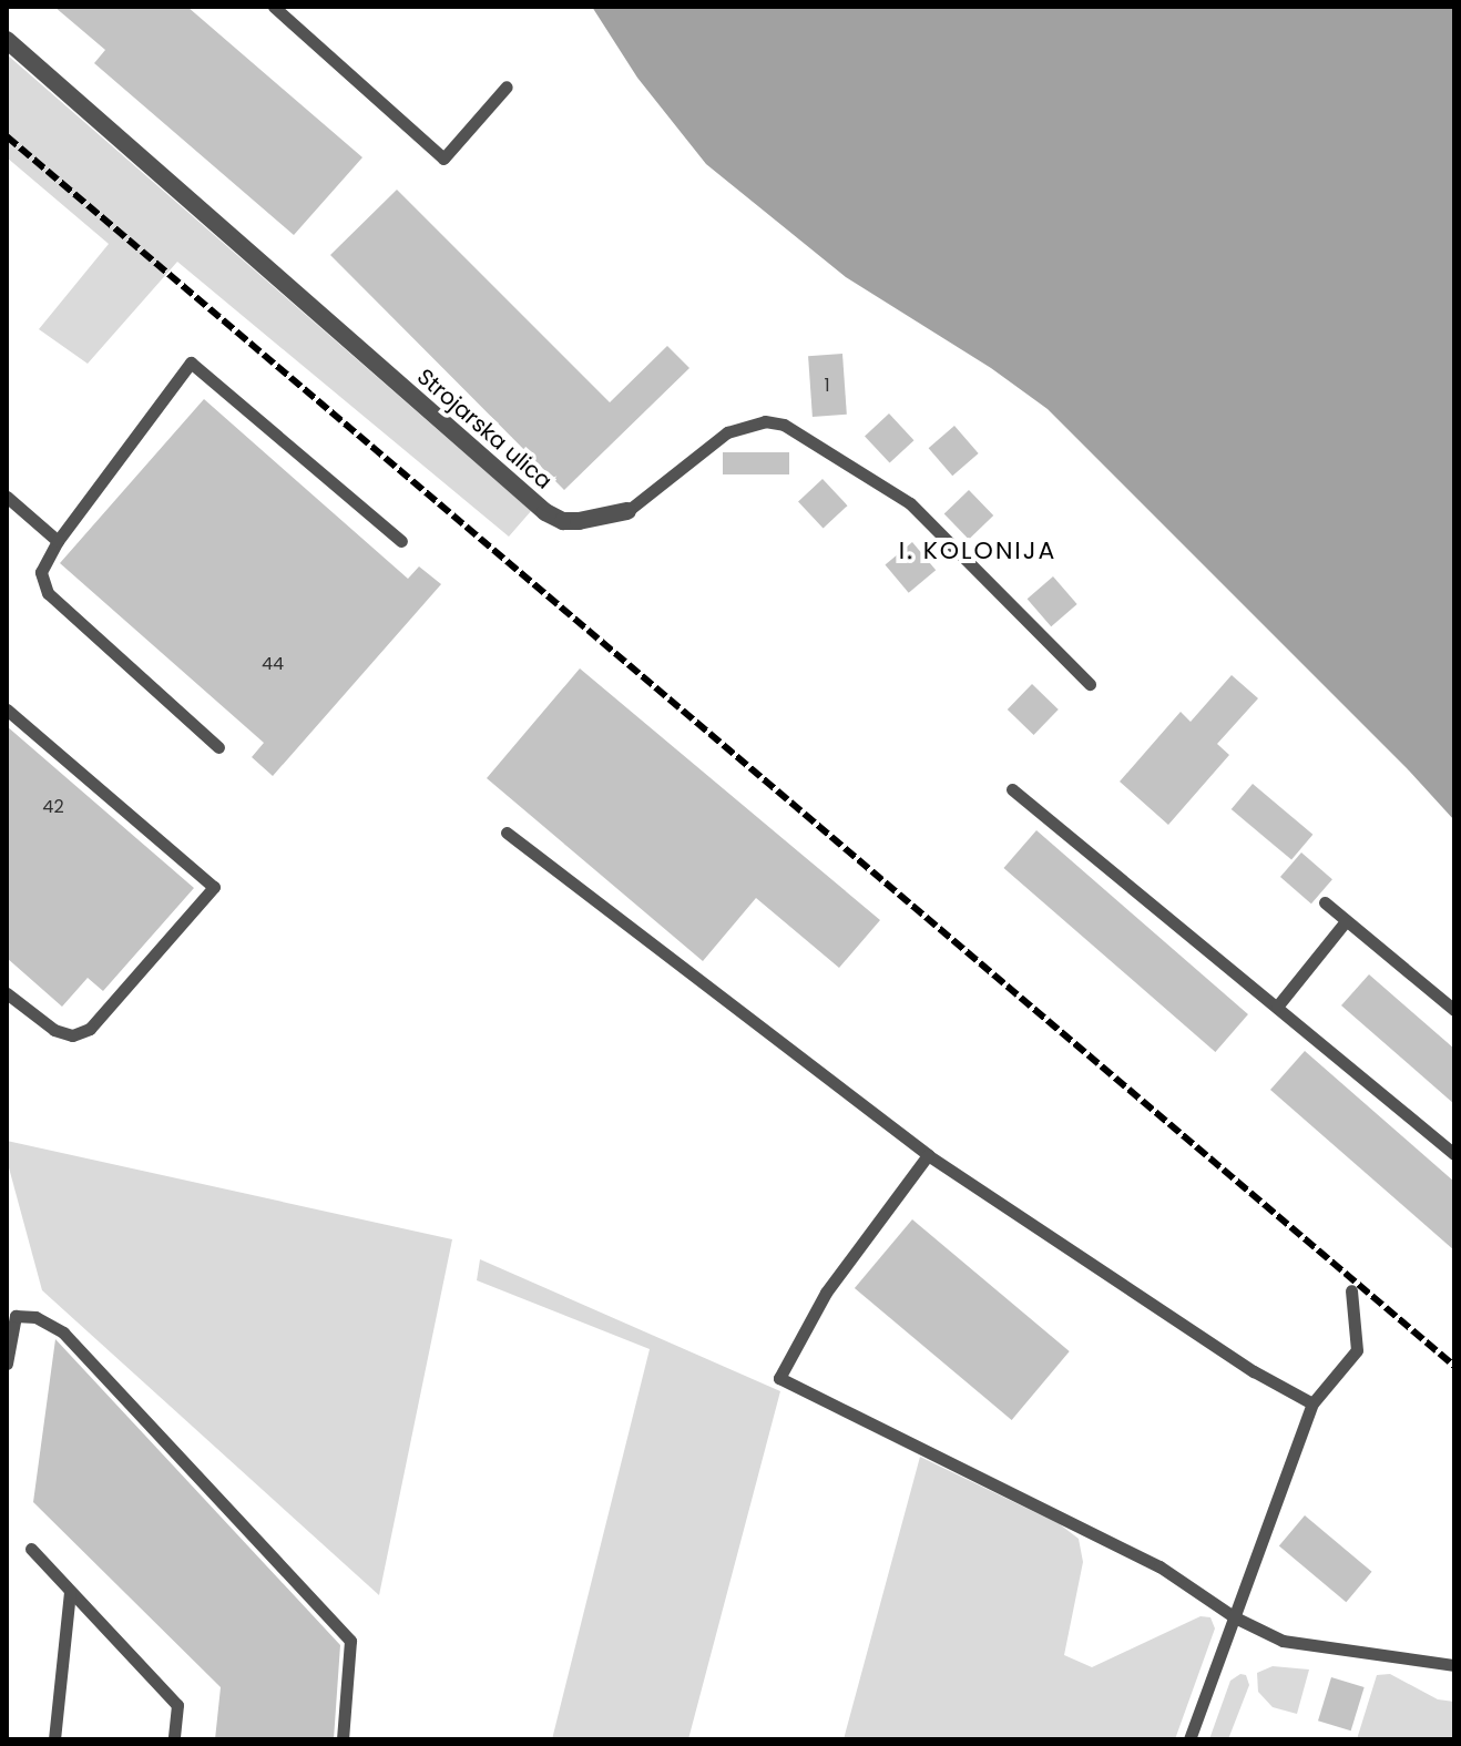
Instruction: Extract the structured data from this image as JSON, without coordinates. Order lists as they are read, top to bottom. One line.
{"streets":{"street":["Strojarska ulica"]},"districts":["I. KOLONIJA"],"house_numbers":["1","44","42"]}
